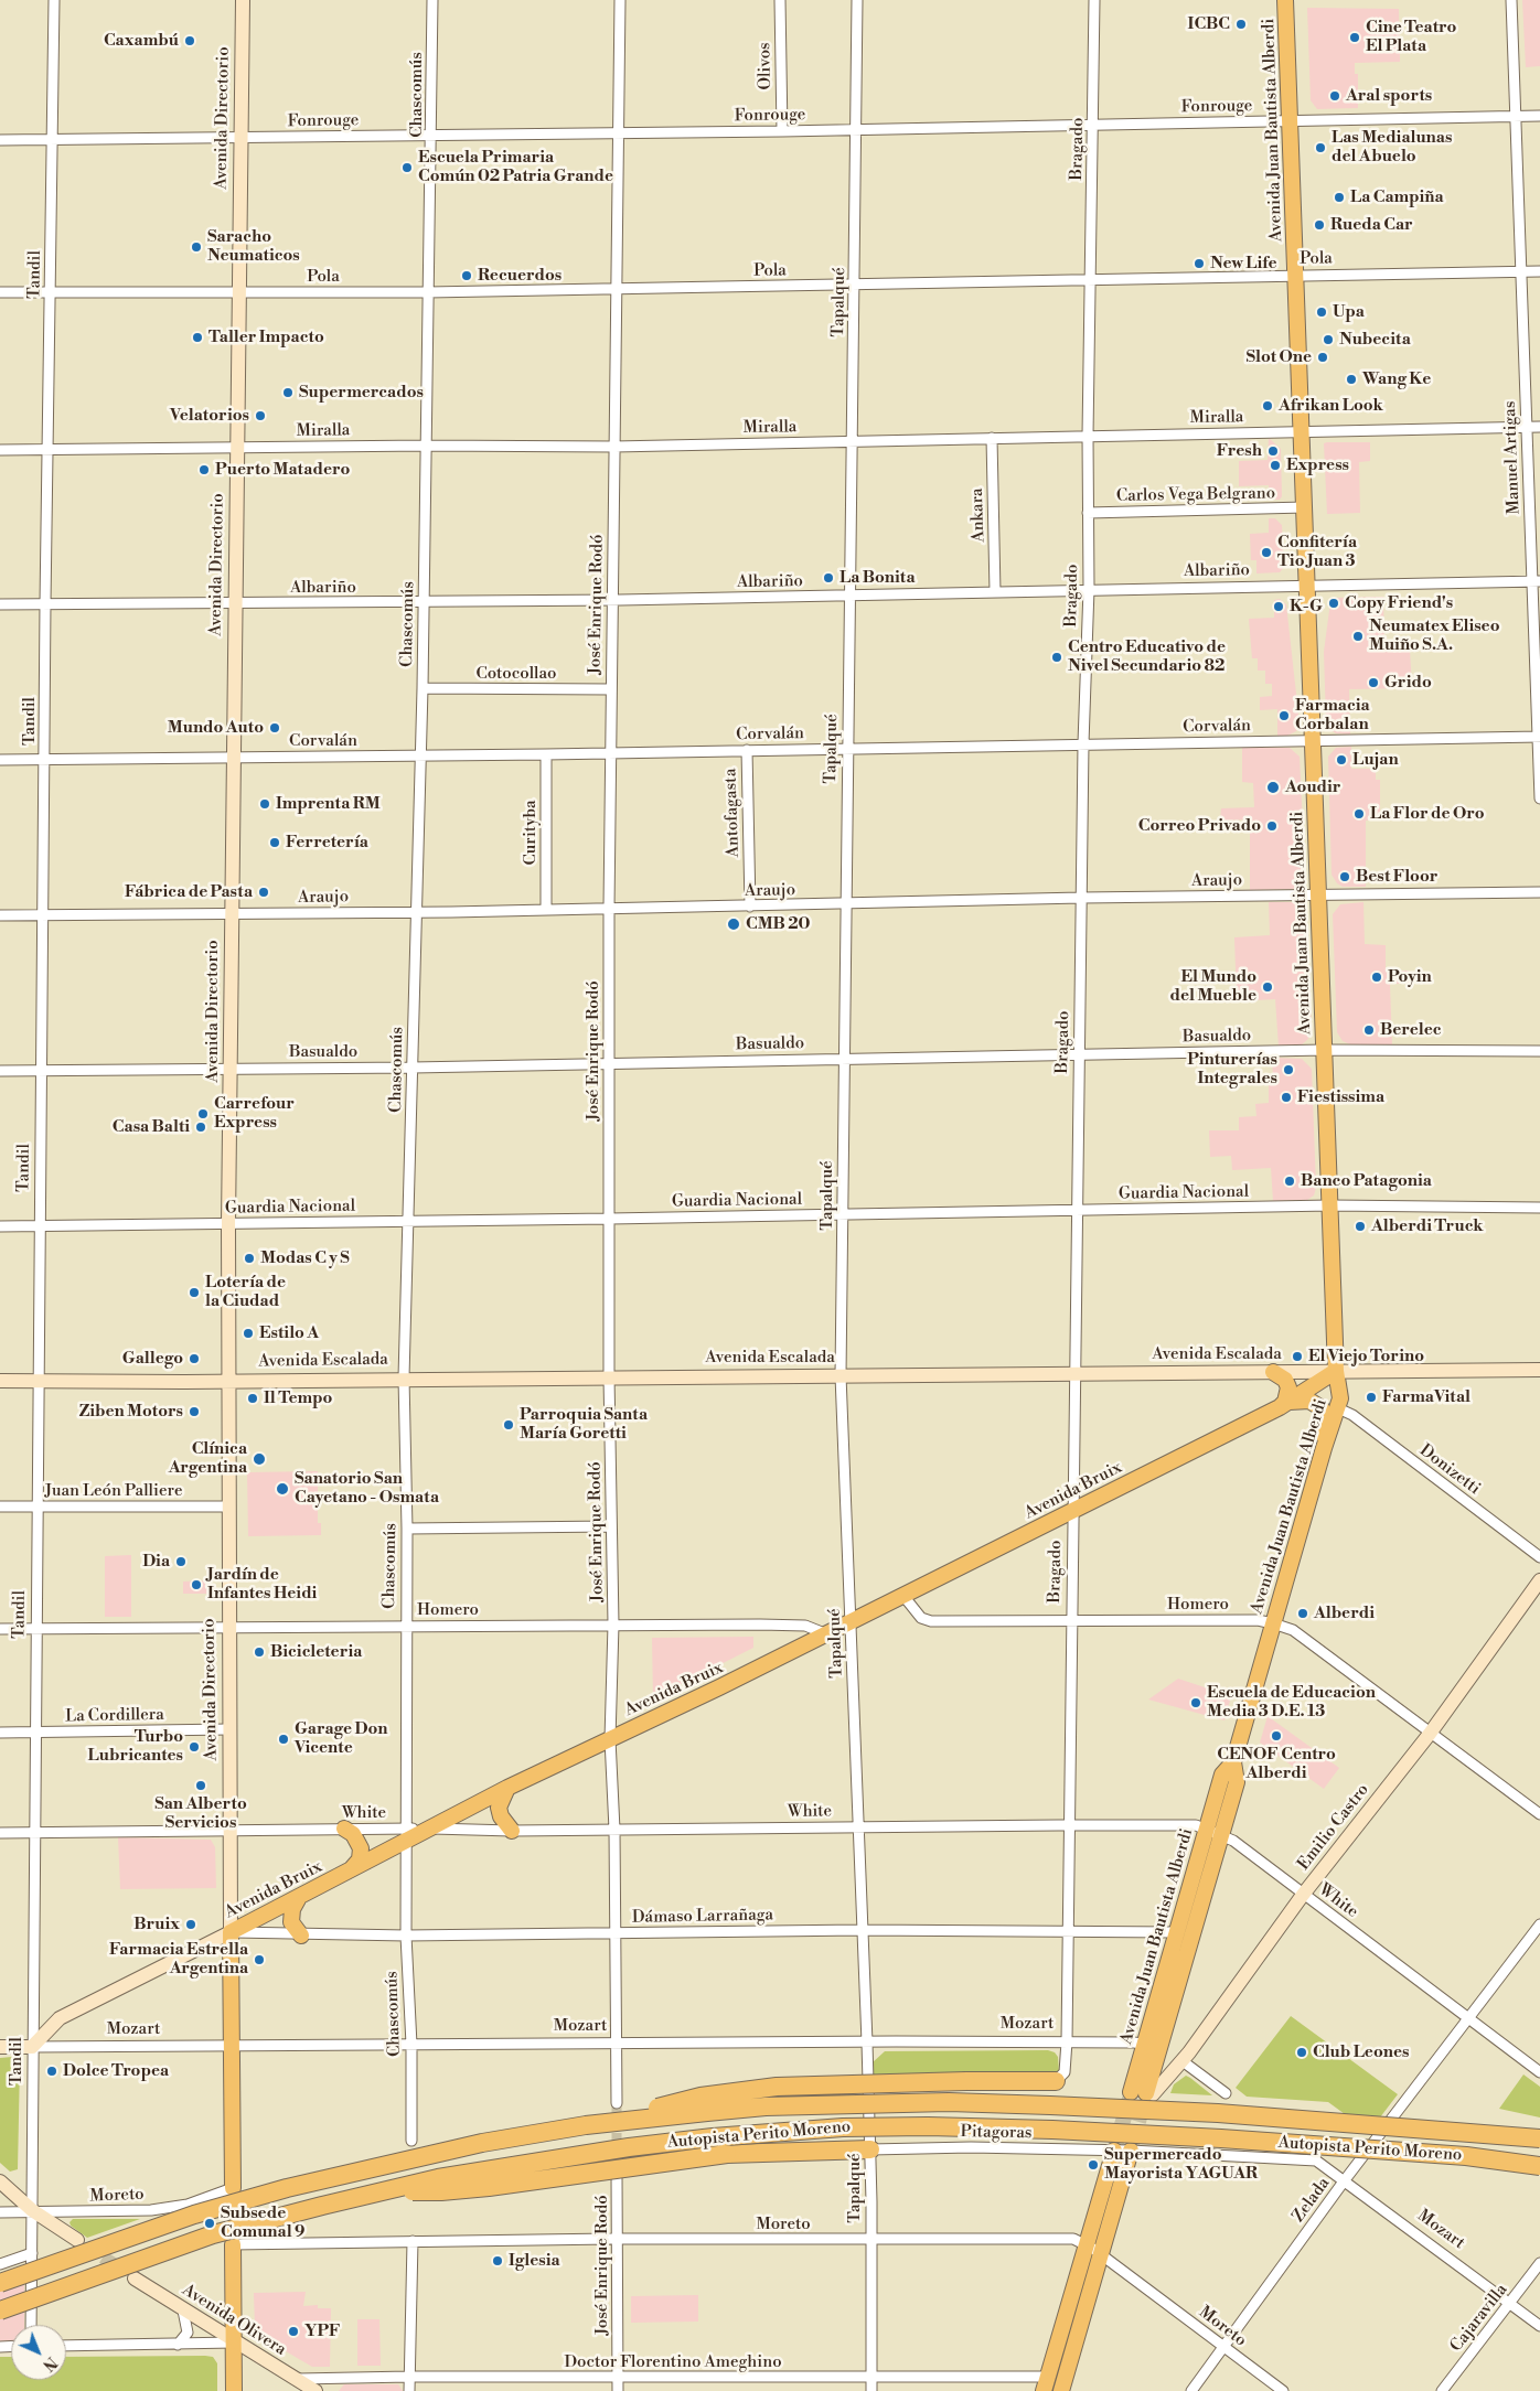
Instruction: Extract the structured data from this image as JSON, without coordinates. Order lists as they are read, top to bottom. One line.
{"streets":{"highway":["Autopista Perito Moreno"],"main road":["Avenida Directorio","Avenida Juan Bautista Alberdi","Avenida Bruix"],"street":["Olivos","Chascomús","Fonrouge","Bragado","Pola","Tandil","Tapalqué","Miralla","Manuel Artigas","Carlos Vega Belgrano","Ankara","Albariño","José Enrique Rodó","Cotocollao","Corvalán","Antofagasta","Curityba","Araujo","Basualdo","Guardia Nacional","Avenida Escalada","Donizetti","Juan León Palliere","Homero","La Cordillera","White","Emilio Castro","Dámaso Larrañaga","Mozart","Pitagoras","Moreto","Zelada","Cajaravilla","Avenida Olivera","Doctor Florentino Ameghino"]},"crossings":[["Olivos","Fonrouge"],["Chascomús","Fonrouge"],["Chascomús","Pola"],["Chascomús","Miralla"],["Chascomús","Albariño"],["Chascomús","Cotocollao"],["Chascomús","Corvalán"],["Chascomús","Araujo"],["Chascomús","Basualdo"],["Chascomús","Guardia Nacional"],["Chascomús","Avenida Escalada"],["Chascomús","Avenida Bruix"],["Chascomús","Homero"],["Chascomús","White"],["Chascomús","Dámaso Larrañaga"],["Chascomús","Mozart"],["Fonrouge","Avenida Directorio"],["Fonrouge","Avenida Juan Bautista Alberdi"],["Fonrouge","Bragado"],["Fonrouge","Tandil"],["Fonrouge","Tapalqué"],["Fonrouge","Manuel Artigas"],["Fonrouge","José Enrique Rodó"],["Avenida Directorio","Pola"],["Avenida Directorio","Miralla"],["Avenida Directorio","Albariño"],["Avenida Directorio","Corvalán"],["Avenida Directorio","Araujo"],["Avenida Directorio","Basualdo"],["Avenida Directorio","Guardia Nacional"],["Avenida Directorio","Avenida Escalada"],["Avenida Directorio","Juan León Palliere"],["Avenida Directorio","Avenida Bruix"],["Avenida Directorio","Homero"],["Avenida Directorio","La Cordillera"],["Avenida Directorio","White"],["Avenida Directorio","Dámaso Larrañaga"],["Avenida Directorio","Mozart"],["Avenida Directorio","Moreto"],["Avenida Juan Bautista Alberdi","Pola"],["Avenida Juan Bautista Alberdi","Miralla"],["Avenida Juan Bautista Alberdi","Carlos Vega Belgrano"],["Avenida Juan Bautista Alberdi","Albariño"],["Avenida Juan Bautista Alberdi","Corvalán"],["Avenida Juan Bautista Alberdi","Araujo"],["Avenida Juan Bautista Alberdi","Basualdo"],["Avenida Juan Bautista Alberdi","Guardia Nacional"],["Avenida Juan Bautista Alberdi","Avenida Escalada"],["Avenida Juan Bautista Alberdi","Donizetti"],["Avenida Juan Bautista Alberdi","Avenida Bruix"],["Avenida Juan Bautista Alberdi","Homero"],["Avenida Juan Bautista Alberdi","White"],["Avenida Juan Bautista Alberdi","Emilio Castro"],["Avenida Juan Bautista Alberdi","Dámaso Larrañaga"],["Avenida Juan Bautista Alberdi","Mozart"],["Bragado","Pola"],["Bragado","Miralla"],["Bragado","Carlos Vega Belgrano"],["Bragado","Albariño"],["Bragado","Corvalán"],["Bragado","Araujo"],["Bragado","Basualdo"],["Bragado","Guardia Nacional"],["Bragado","Avenida Escalada"],["Bragado","Avenida Bruix"],["Bragado","Homero"],["Bragado","White"],["Bragado","Dámaso Larrañaga"],["Bragado","Mozart"],["Pola","Tandil"],["Pola","Tapalqué"],["Pola","Manuel Artigas"],["Pola","José Enrique Rodó"],["Tandil","Miralla"],["Tandil","Albariño"],["Tandil","Corvalán"],["Tandil","Araujo"],["Tandil","Basualdo"],["Tandil","Guardia Nacional"],["Tandil","Avenida Escalada"],["Tandil","Juan León Palliere"],["Tandil","Avenida Bruix"],["Tandil","Homero"],["Tandil","La Cordillera"],["Tandil","White"],["Tandil","Mozart"],["Tandil","Moreto"],["Tapalqué","Miralla"],["Tapalqué","Albariño"],["Tapalqué","Corvalán"],["Tapalqué","Araujo"],["Tapalqué","Basualdo"],["Tapalqué","Guardia Nacional"],["Tapalqué","Avenida Escalada"],["Tapalqué","Avenida Bruix"],["Tapalqué","White"],["Tapalqué","Dámaso Larrañaga"],["Tapalqué","Mozart"],["Tapalqué","Pitagoras"],["Tapalqué","Moreto"],["Tapalqué","Doctor Florentino Ameghino"],["Miralla","Manuel Artigas"],["Miralla","Ankara"],["Miralla","José Enrique Rodó"],["Manuel Artigas","Albariño"],["Manuel Artigas","Corvalán"],["Ankara","Albariño"],["Albariño","José Enrique Rodó"],["José Enrique Rodó","Cotocollao"],["José Enrique Rodó","Corvalán"],["José Enrique Rodó","Araujo"],["José Enrique Rodó","Basualdo"],["José Enrique Rodó","Guardia Nacional"],["José Enrique Rodó","Avenida Escalada"],["José Enrique Rodó","Avenida Bruix"],["José Enrique Rodó","Homero"],["José Enrique Rodó","White"],["José Enrique Rodó","Dámaso Larrañaga"],["José Enrique Rodó","Mozart"],["José Enrique Rodó","Moreto"],["José Enrique Rodó","Doctor Florentino Ameghino"],["Corvalán","Antofagasta"],["Corvalán","Curityba"],["Antofagasta","Araujo"],["Curityba","Araujo"],["Avenida Escalada","Avenida Bruix"],["Avenida Bruix","Homero"],["Avenida Bruix","White"],["Avenida Bruix","Dámaso Larrañaga"],["Avenida Bruix","Mozart"],["Homero","Emilio Castro"],["White","Emilio Castro"],["White","Zelada"],["Mozart","Pitagoras"],["Mozart","Zelada"],["Mozart","Cajaravilla"],["Moreto","Zelada"],["Avenida Olivera","Doctor Florentino Ameghino"]],"places":["ICBC","Cine Teatro El Plata","Caxambú","Aral sports","Las Medialunas del Abuelo","Escuela Primaria Común 02 Patria Grande","La Campiña","Rueda Car","Saracho Neumaticos","New Life","Recuerdos","Upa","Taller Impacto","Nubecita","Slot One","Wang Ke","Supermercados","Afrikan Look","Velatorios","Fresh","Express","Puerto Matadero","Confitería Tio Juan 3","La Bonita","Copy Friend's","K-G","Neumatex Eliseo Muiño S.A.","Centro Educativo de Nivel Secundario 82","Grido","Farmacia Corbalan","Mundo Auto","Lujan","Aoudir","Imprenta RM","La Flor de Oro","Correo Privado","Ferretería","Best Floor","Fábrica de Pasta","CMB 20","Poyin","El Mundo del Mueble","Berelec","Pinturerías Integrales","Fiestissima","Carrefour Express","Casa Balti","Banco Patagonia","Alberdi Truck","Modas C y S","Lotería de la Ciudad","Estilo A","El Viejo Torino","Gallego","FarmaVital","Il Tempo","Ziben Motors","Parroquia Santa María Goretti","Clínica Argentina","Sanatorio San Cayetano - Osmata","Dia","Jardín de Infantes Heidi","Alberdi","Bicicleteria","Escuela de Educacion Media 3 D.E. 13","CENOF Centro Alberdi","Garage Don Vicente","Turbo Lubricantes","San Alberto Servicios","Bruix","Farmacia Estrella Argentina","Club Leones","Dolce Tropea","Supermercado Mayorista YAGUAR","Subsede Comunal 9","Iglesia","YPF"],"north":"bottom right"}
